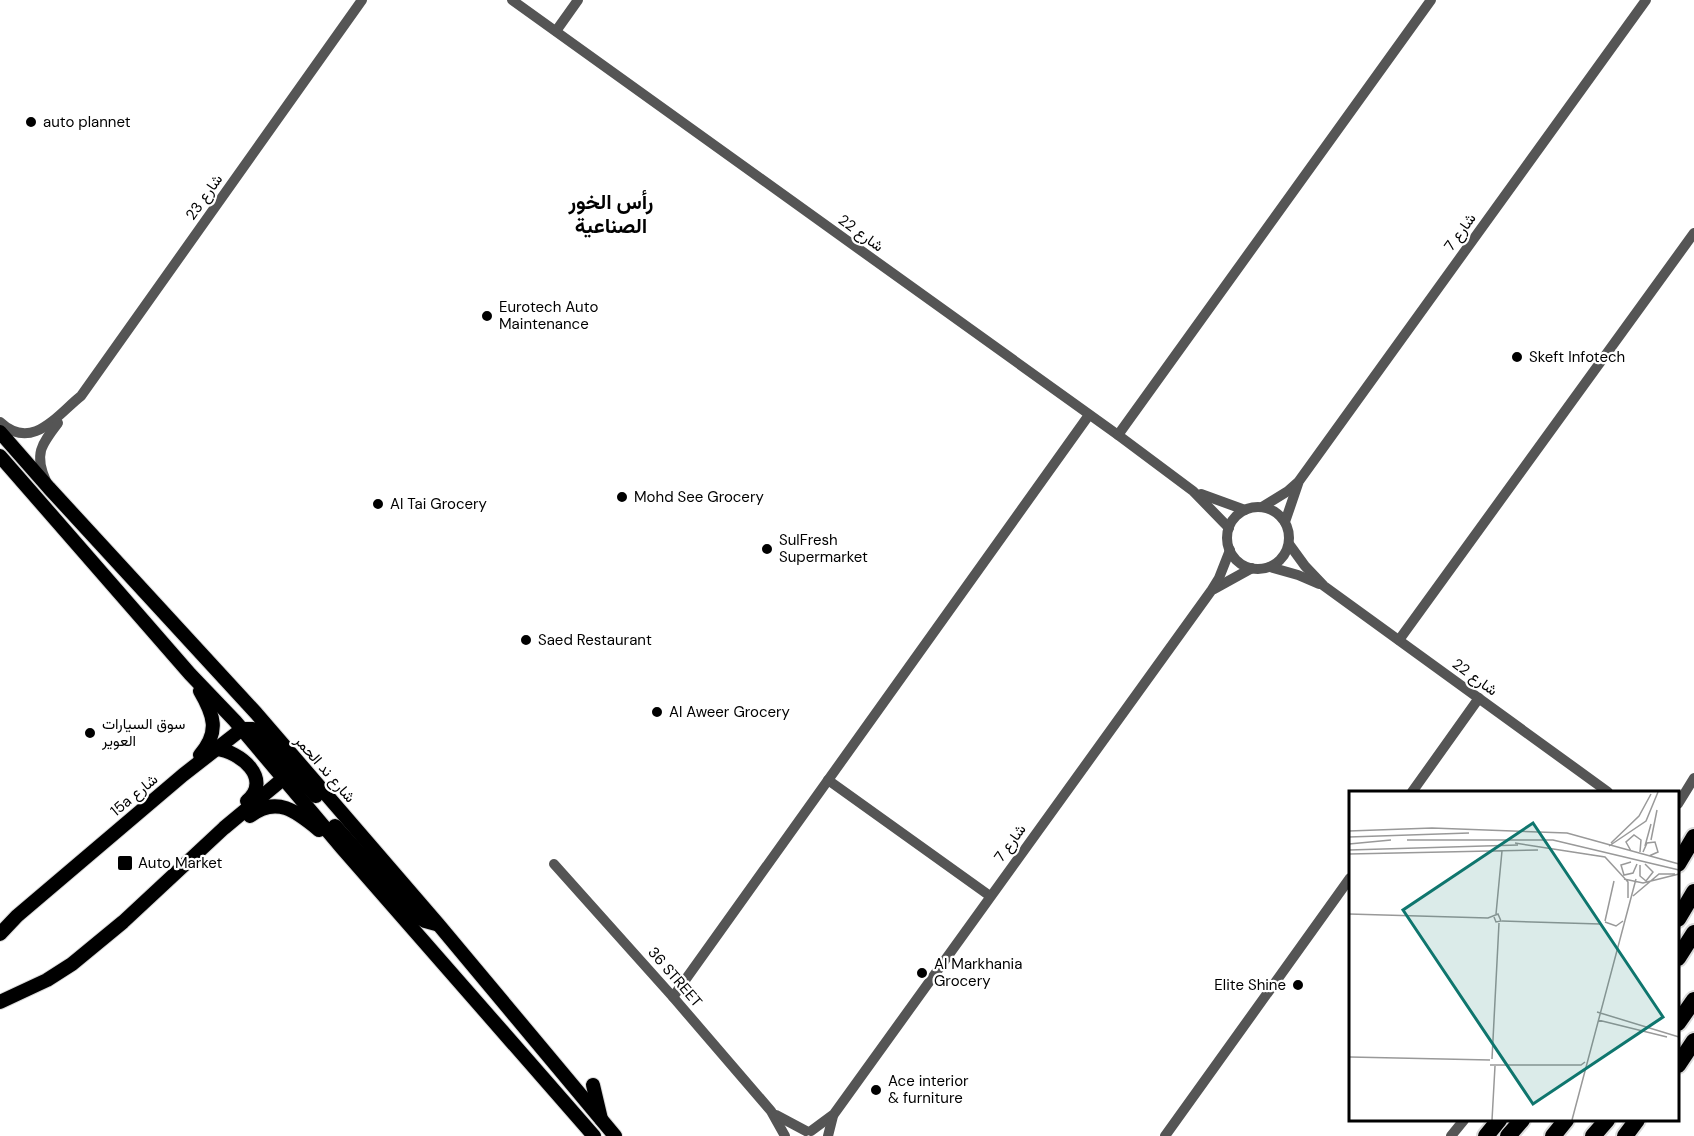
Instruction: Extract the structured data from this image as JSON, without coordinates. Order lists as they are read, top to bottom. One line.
{"streets":{"main road":["شارع ند الحمر","15a شارع"],"street":["شارع 23","شارع 7","شارع 22","36 STREET"]},"crossings":[["شارع 23","شارع ند الحمر"],["شارع 7","شارع 22"],["شارع 7","36 STREET"],["شارع ند الحمر","15a شارع"]],"districts":["رأس الخور الصناعية"],"places":{"other":["auto plannet","Eurotech Auto Maintenance","Skeft Infotech","Mohd See Grocery","Al Tai Grocery","SulFresh Supermarket","Saed Restaurant","Al Aweer Grocery","سوق السيارات العوير","Al Markhania Grocery","Elite Shine","Ace interior & furniture"],"transit":["Auto Market"]}}
